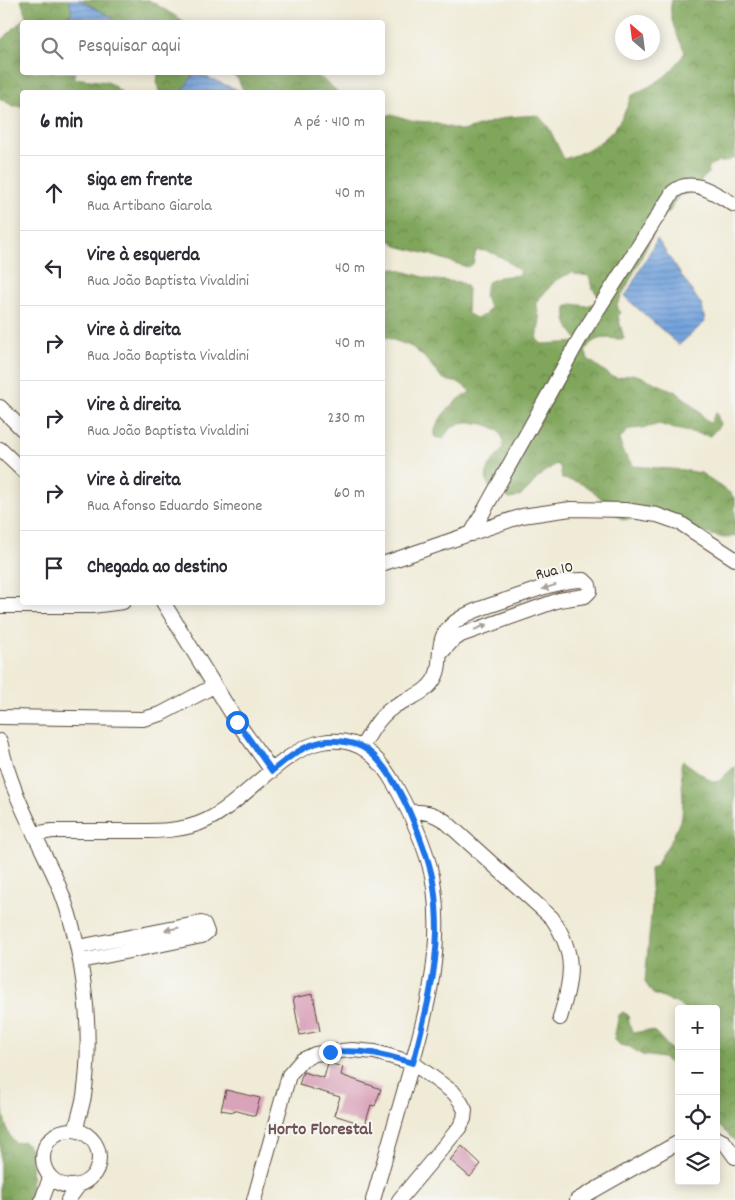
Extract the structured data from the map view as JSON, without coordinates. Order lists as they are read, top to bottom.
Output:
{
  "streets": {
    "street": ["Rua 10"]
  },
  "districts": ["Horto Florestal"],
  "north": "top left",
  "page": {
    "search": "Pesquisar aqui",
    "heading": ["6 min", "A pé · 410 m"],
    "list": [
      ["Siga em frente", "Rua Artibano Giarola", "40 m"],
      ["Vire à esquerda", "Rua João Baptista Vivaldini", "40 m"],
      ["Vire à direita", "Rua João Baptista Vivaldini", "40 m"],
      ["Vire à direita", "Rua João Baptista Vivaldini", "230 m"],
      ["Vire à direita", "Rua Afonso Eduardo Simeone", "60 m"],
      "Chegada ao destino"
    ],
    "map_buttons": ["+", "−"]
  }
}
